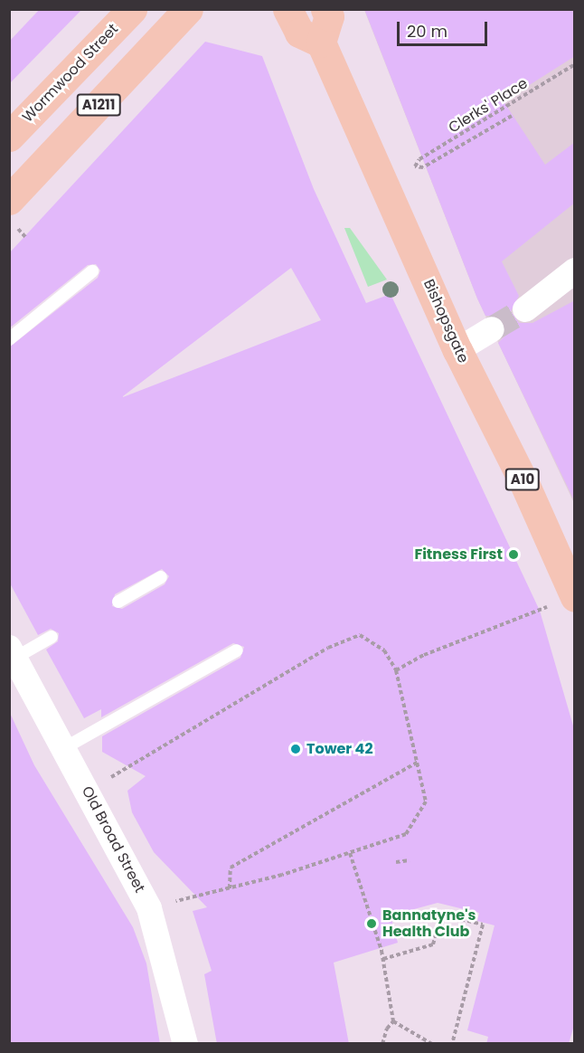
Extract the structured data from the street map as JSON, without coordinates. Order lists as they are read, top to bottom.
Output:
{
  "streets": {
    "main road": [
      "Wormwood Street",
      "A1211",
      "Bishopsgate",
      "A10"
    ],
    "street": ["Old Broad Street"],
    "path": ["Clerks' Place"]
  },
  "places": ["Fitness First", "Tower 42", "Bannatyne's Health Club"],
  "scale_bar": "20 m"
}
